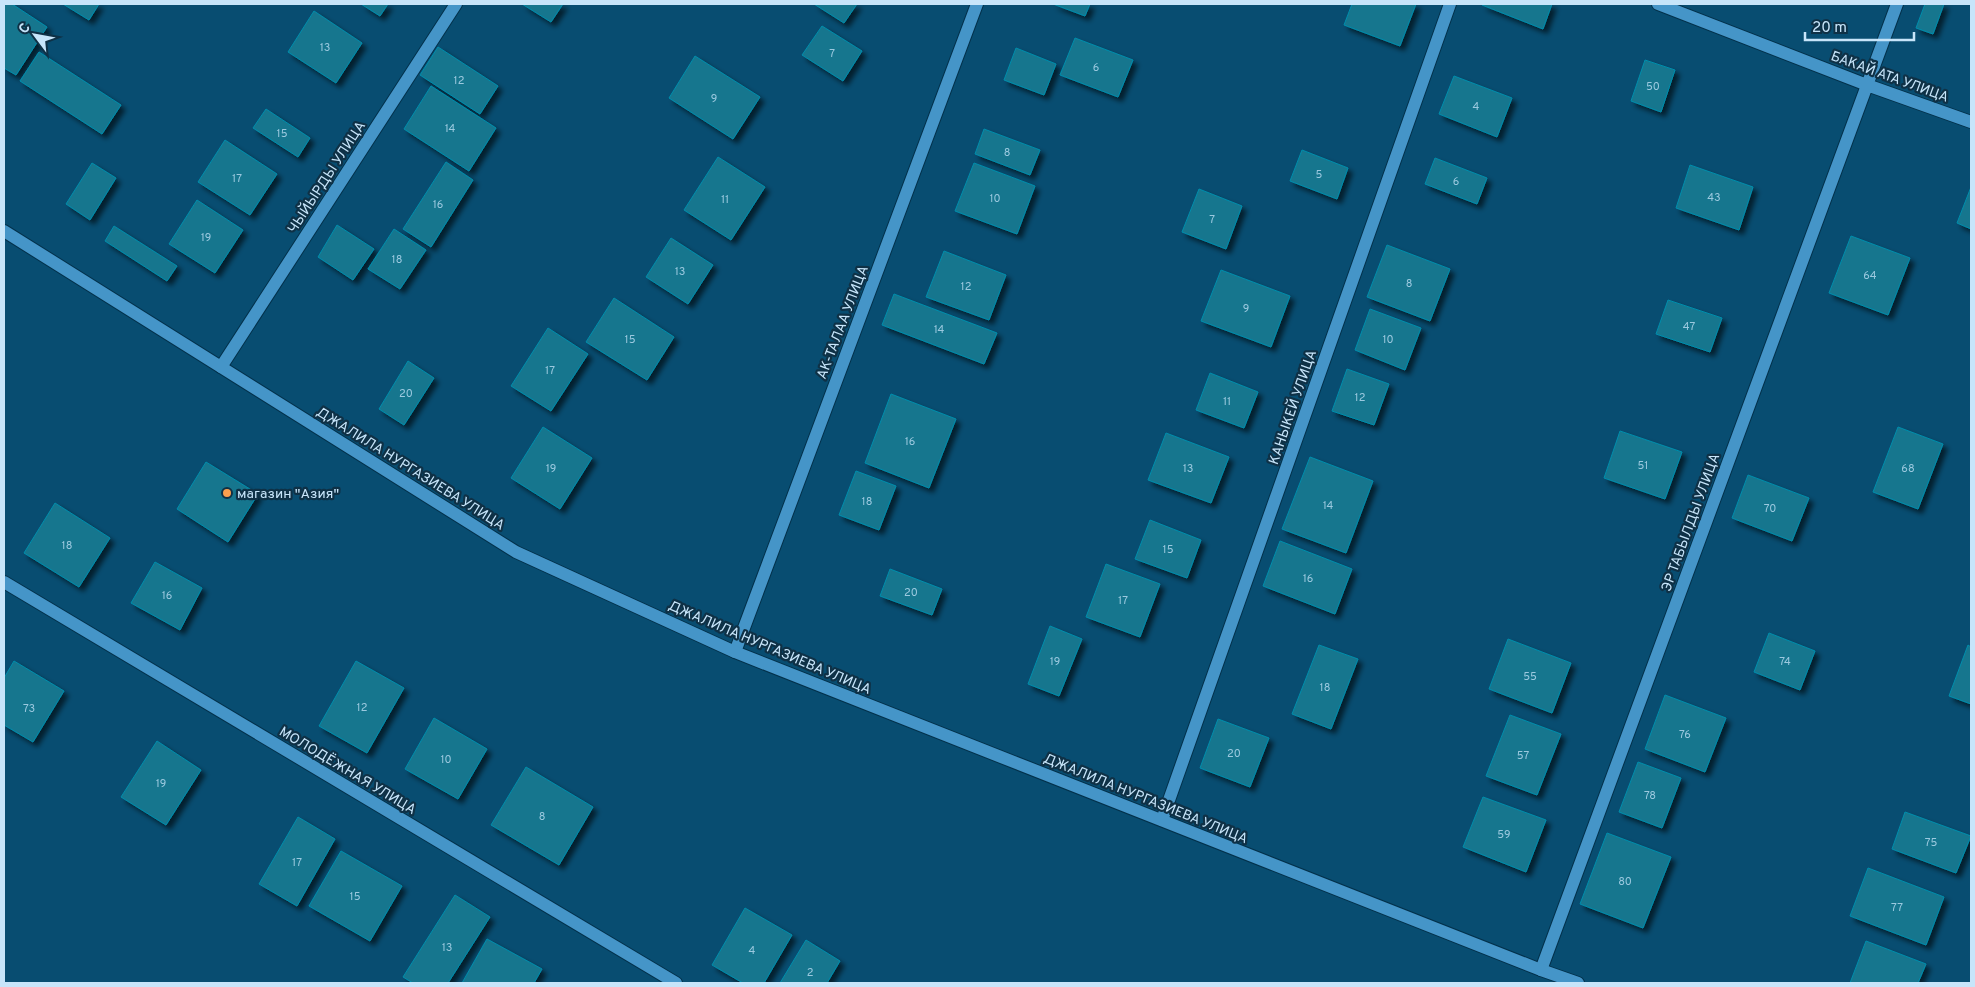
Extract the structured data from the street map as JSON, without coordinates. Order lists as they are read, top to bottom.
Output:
{
  "streets": {
    "street": [
      "БАКАЙ АТА УЛИЦА",
      "ЧЫЙЫРДЫ УЛИЦА",
      "АК-ТАЛАА УЛИЦА",
      "КАНЫКЕЙ УЛИЦА",
      "ДЖАЛИЛА НУРГАЗИЕВА УЛИЦА",
      "ЭР ТАБЫЛДЫ УЛИЦА",
      "МОЛОДЁЖНАЯ УЛИЦА"
    ]
  },
  "crossings": [
    ["БАКАЙ АТА УЛИЦА", "ЭР ТАБЫЛДЫ УЛИЦА"],
    ["ЧЫЙЫРДЫ УЛИЦА", "ДЖАЛИЛА НУРГАЗИЕВА УЛИЦА"],
    ["АК-ТАЛАА УЛИЦА", "ДЖАЛИЛА НУРГАЗИЕВА УЛИЦА"],
    ["КАНЫКЕЙ УЛИЦА", "ДЖАЛИЛА НУРГАЗИЕВА УЛИЦА"],
    ["ДЖАЛИЛА НУРГАЗИЕВА УЛИЦА", "ЭР ТАБЫЛДЫ УЛИЦА"]
  ],
  "places": ["магазин \"Азия\""],
  "house_numbers": [
    "13",
    "7",
    "6",
    "12",
    "50",
    "9",
    "4",
    "14",
    "15",
    "8",
    "5",
    "17",
    "6",
    "43",
    "10",
    "11",
    "16",
    "7",
    "19",
    "18",
    "13",
    "64",
    "8",
    "12",
    "9",
    "47",
    "14",
    "15",
    "10",
    "17",
    "20",
    "12",
    "11",
    "16",
    "51",
    "19",
    "13",
    "68",
    "18",
    "14",
    "70",
    "18",
    "15",
    "16",
    "20",
    "16",
    "17",
    "19",
    "74",
    "55",
    "18",
    "12",
    "73",
    "76",
    "20",
    "57",
    "10",
    "19",
    "78",
    "8",
    "59",
    "75",
    "17",
    "80",
    "15",
    "77",
    "13",
    "4",
    "2"
  ],
  "scale_bar": "20 m",
  "north": "top left"
}
